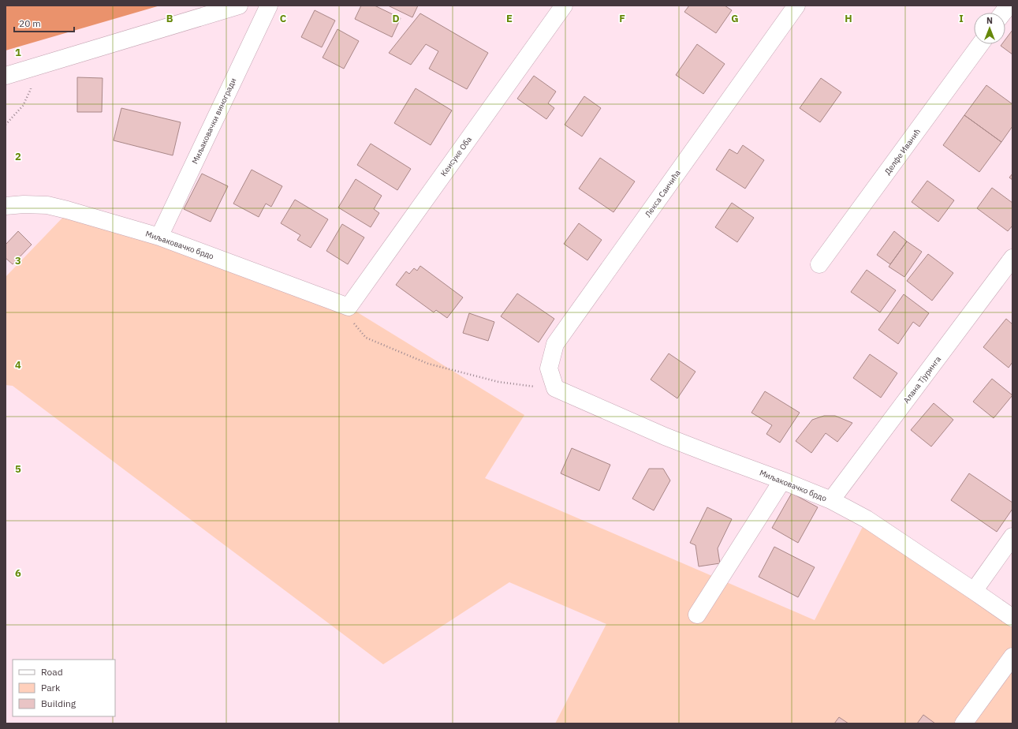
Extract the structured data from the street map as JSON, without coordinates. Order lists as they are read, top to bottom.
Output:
{
  "streets": {
    "street": [
      "Миљаковачки виногради",
      "Делфе Иванић",
      "Кеисуке Оба",
      "Лекса Саичића",
      "Миљаковачко брдо",
      "Алана Тјуринга"
    ]
  },
  "crossings": [
    ["Миљаковачки виногради", "Миљаковачко брдо"],
    ["Кеисуке Оба", "Миљаковачко брдо"],
    ["Лекса Саичића", "Миљаковачко брдо"],
    ["Миљаковачко брдо", "Алана Тјуринга"]
  ],
  "legend": ["Road", "Park", "Building"],
  "scale_bar": "20 m",
  "north": "top",
  "grid": {
    "columns": [
      "B",
      "C",
      "D",
      "E",
      "F",
      "G",
      "H",
      "I"
    ],
    "rows": [
      "1",
      "2",
      "3",
      "4",
      "5",
      "6"
    ]
  }
}
